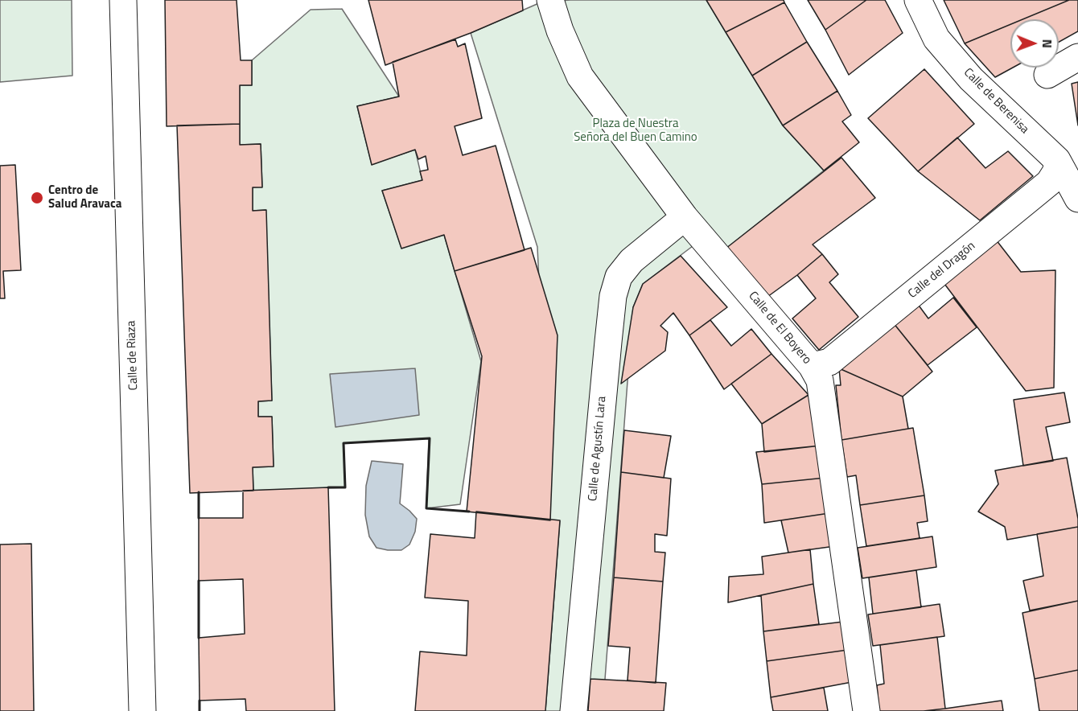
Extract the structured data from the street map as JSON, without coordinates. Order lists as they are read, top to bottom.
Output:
{
  "streets": {
    "street": [
      "Calle de Berenisa",
      "Calle del Dragón",
      "Calle de El Boyero",
      "Calle de Riaza",
      "Calle de Agustín Lara"
    ]
  },
  "crossings": [
    ["Calle de Berenisa", "Calle del Dragón"],
    ["Calle del Dragón", "Calle de El Boyero"],
    ["Calle de El Boyero", "Calle de Agustín Lara"]
  ],
  "parks": ["Plaza de Nuestra Señora del Buen Camino"],
  "places": ["Centro de Salud Aravaca"],
  "north": "right"
}
